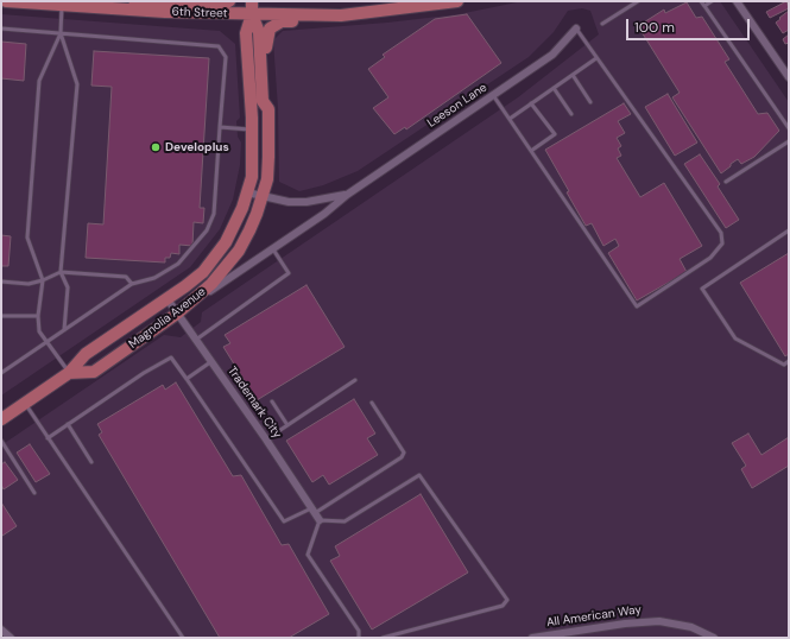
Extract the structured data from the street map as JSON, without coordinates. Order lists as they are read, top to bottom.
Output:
{
  "streets": {
    "main road": ["6th Street", "Magnolia Avenue"],
    "street": ["Leeson Lane", "Trademark City", "All American Way"]
  },
  "crossings": [
    ["6th Street", "Magnolia Avenue"],
    ["Leeson Lane", "Magnolia Avenue"],
    ["Leeson Lane", "Trademark City"],
    ["Magnolia Avenue", "Trademark City"]
  ],
  "places": ["Developlus"],
  "scale_bar": "100 m"
}
